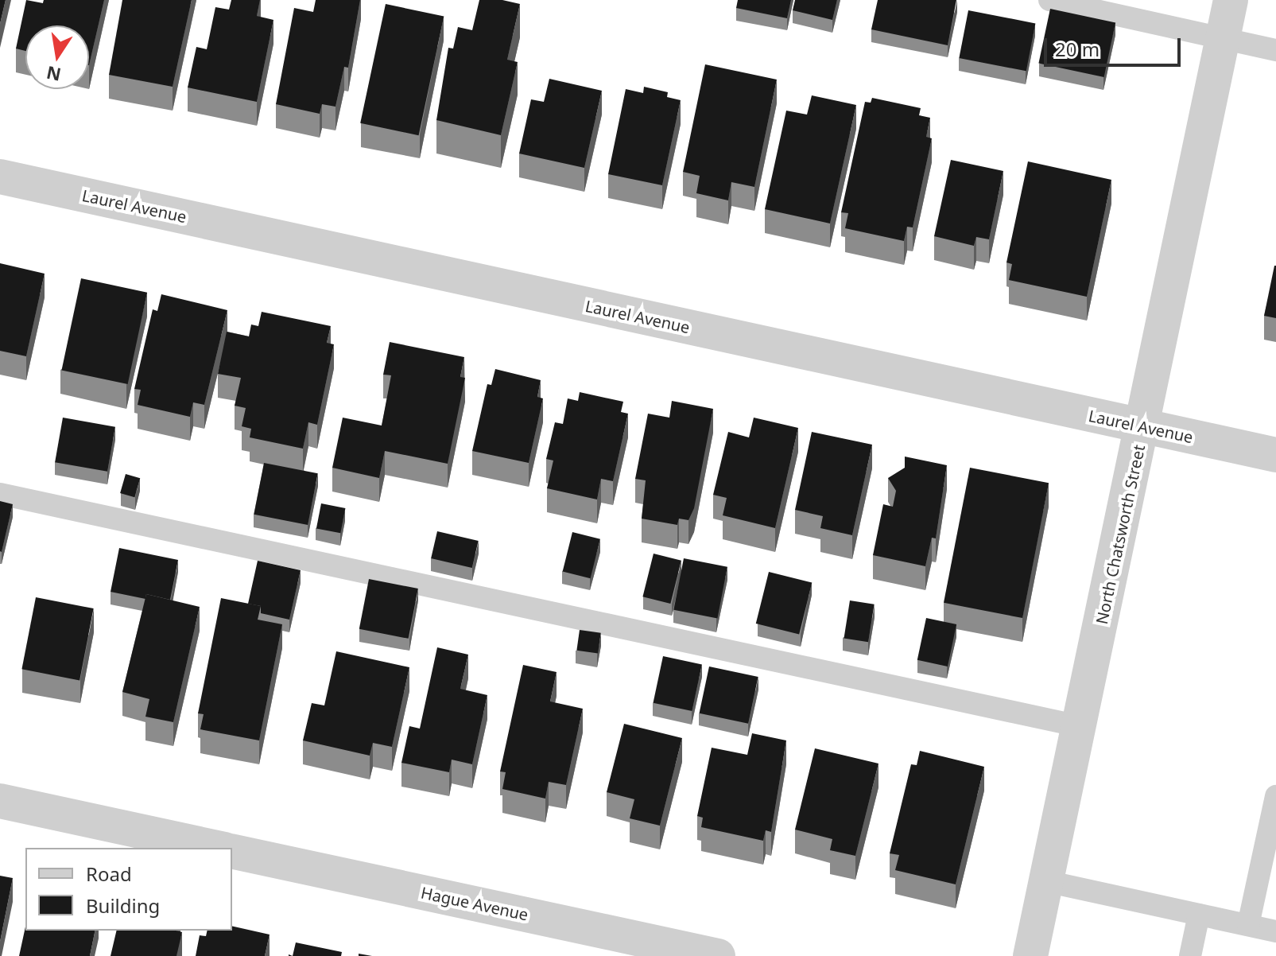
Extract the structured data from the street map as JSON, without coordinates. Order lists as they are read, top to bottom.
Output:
{
  "streets": {
    "street": ["Laurel Avenue", "North Chatsworth Street", "Hague Avenue"]
  },
  "crossings": [
    ["Laurel Avenue", "North Chatsworth Street"]
  ],
  "legend": ["Road", "Building"],
  "scale_bar": "20 m",
  "north": "bottom"
}
